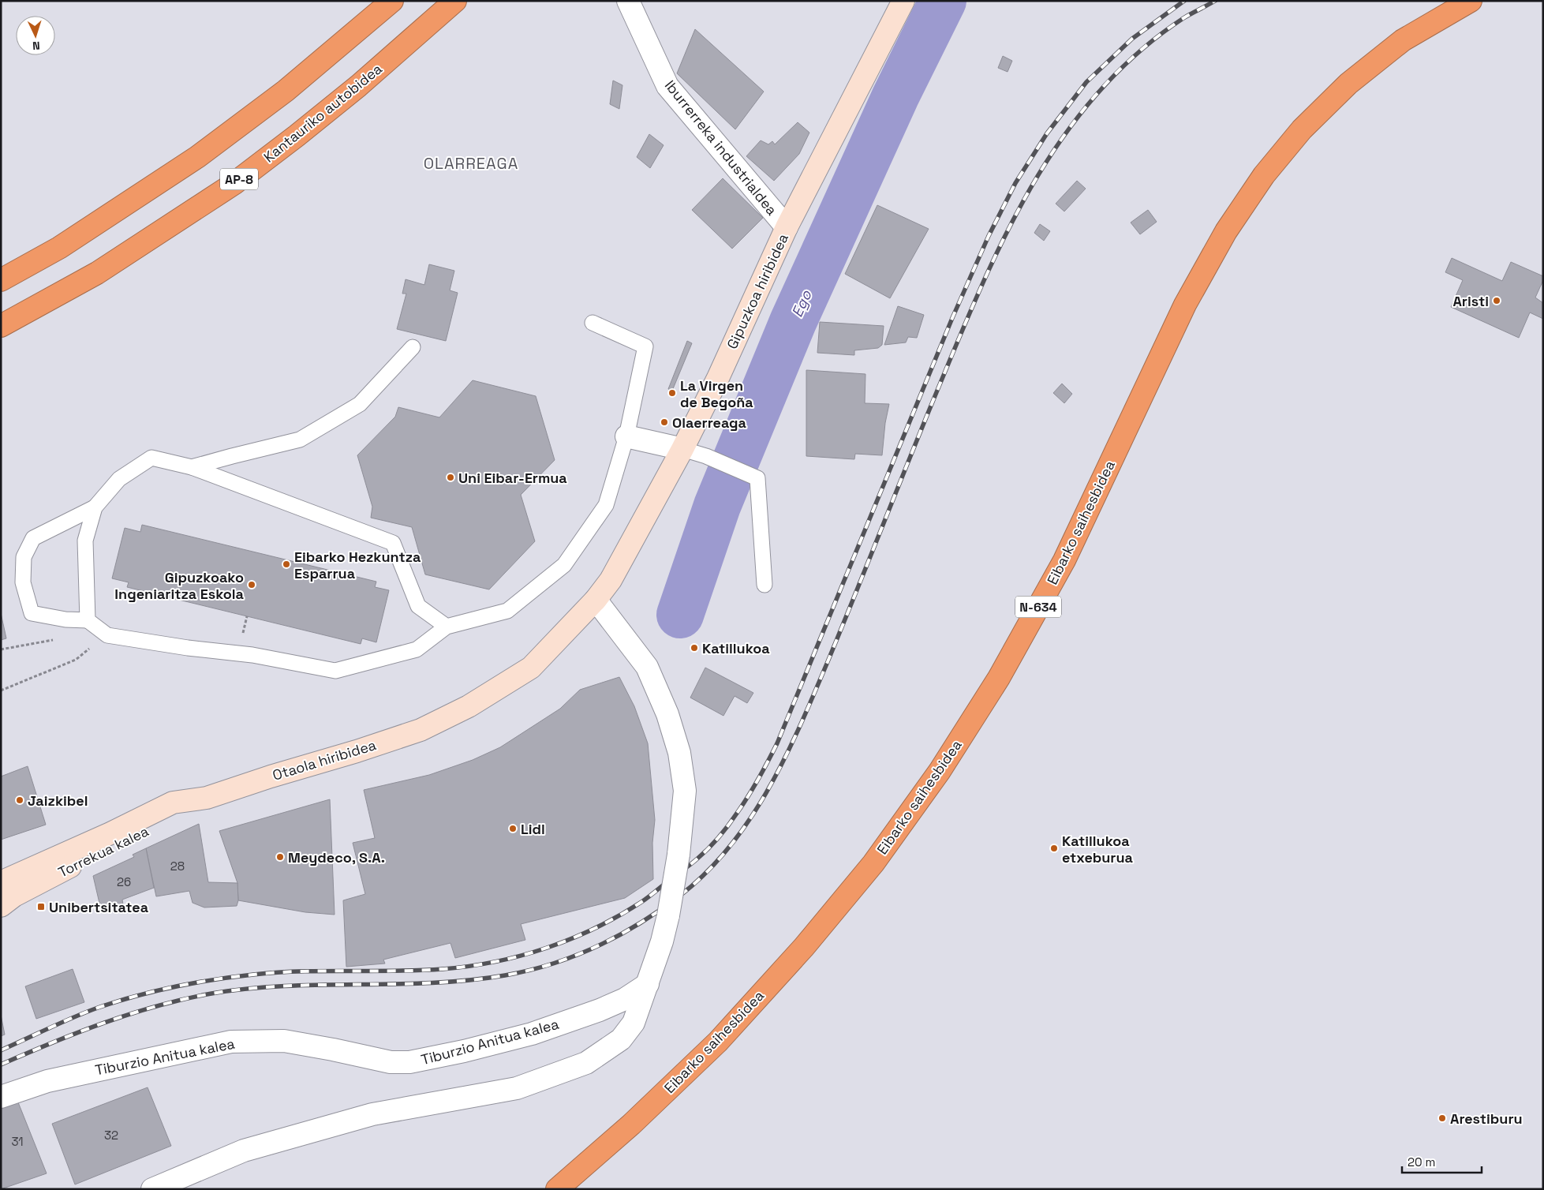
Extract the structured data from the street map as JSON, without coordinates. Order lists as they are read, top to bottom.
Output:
{
  "streets": {
    "highway": [
      "Kantauriko autobidea",
      "AP-8",
      "Eibarko saihesbidea",
      "N-634"
    ],
    "street": [
      "Iburrerreka industrialdea",
      "Gipuzkoa hiribidea",
      "Otaola hiribidea",
      "Torrekua kalea",
      "Tiburzio Anitua kalea"
    ]
  },
  "crossings": [
    ["Iburrerreka industrialdea", "Gipuzkoa hiribidea"],
    ["Gipuzkoa hiribidea", "Otaola hiribidea"],
    ["Otaola hiribidea", "Torrekua kalea"]
  ],
  "districts": ["OLARREAGA"],
  "water": ["Ego"],
  "places": {
    "other": [
      "Aristi",
      "La Virgen de Begoña",
      "Olaerreaga",
      "Uni Eibar-Ermua",
      "Eibarko Hezkuntza Esparrua",
      "Gipuzkoako Ingeniaritza Eskola",
      "Katillukoa",
      "Jaizkibel",
      "Lidl",
      "Katillukoa etxeburua",
      "Meydeco, S.A.",
      "Arestiburu"
    ],
    "transit": ["Unibertsitatea"]
  },
  "house_numbers": [
    "28",
    "26",
    "32",
    "31"
  ],
  "scale_bar": "20 m",
  "north": "bottom"
}
